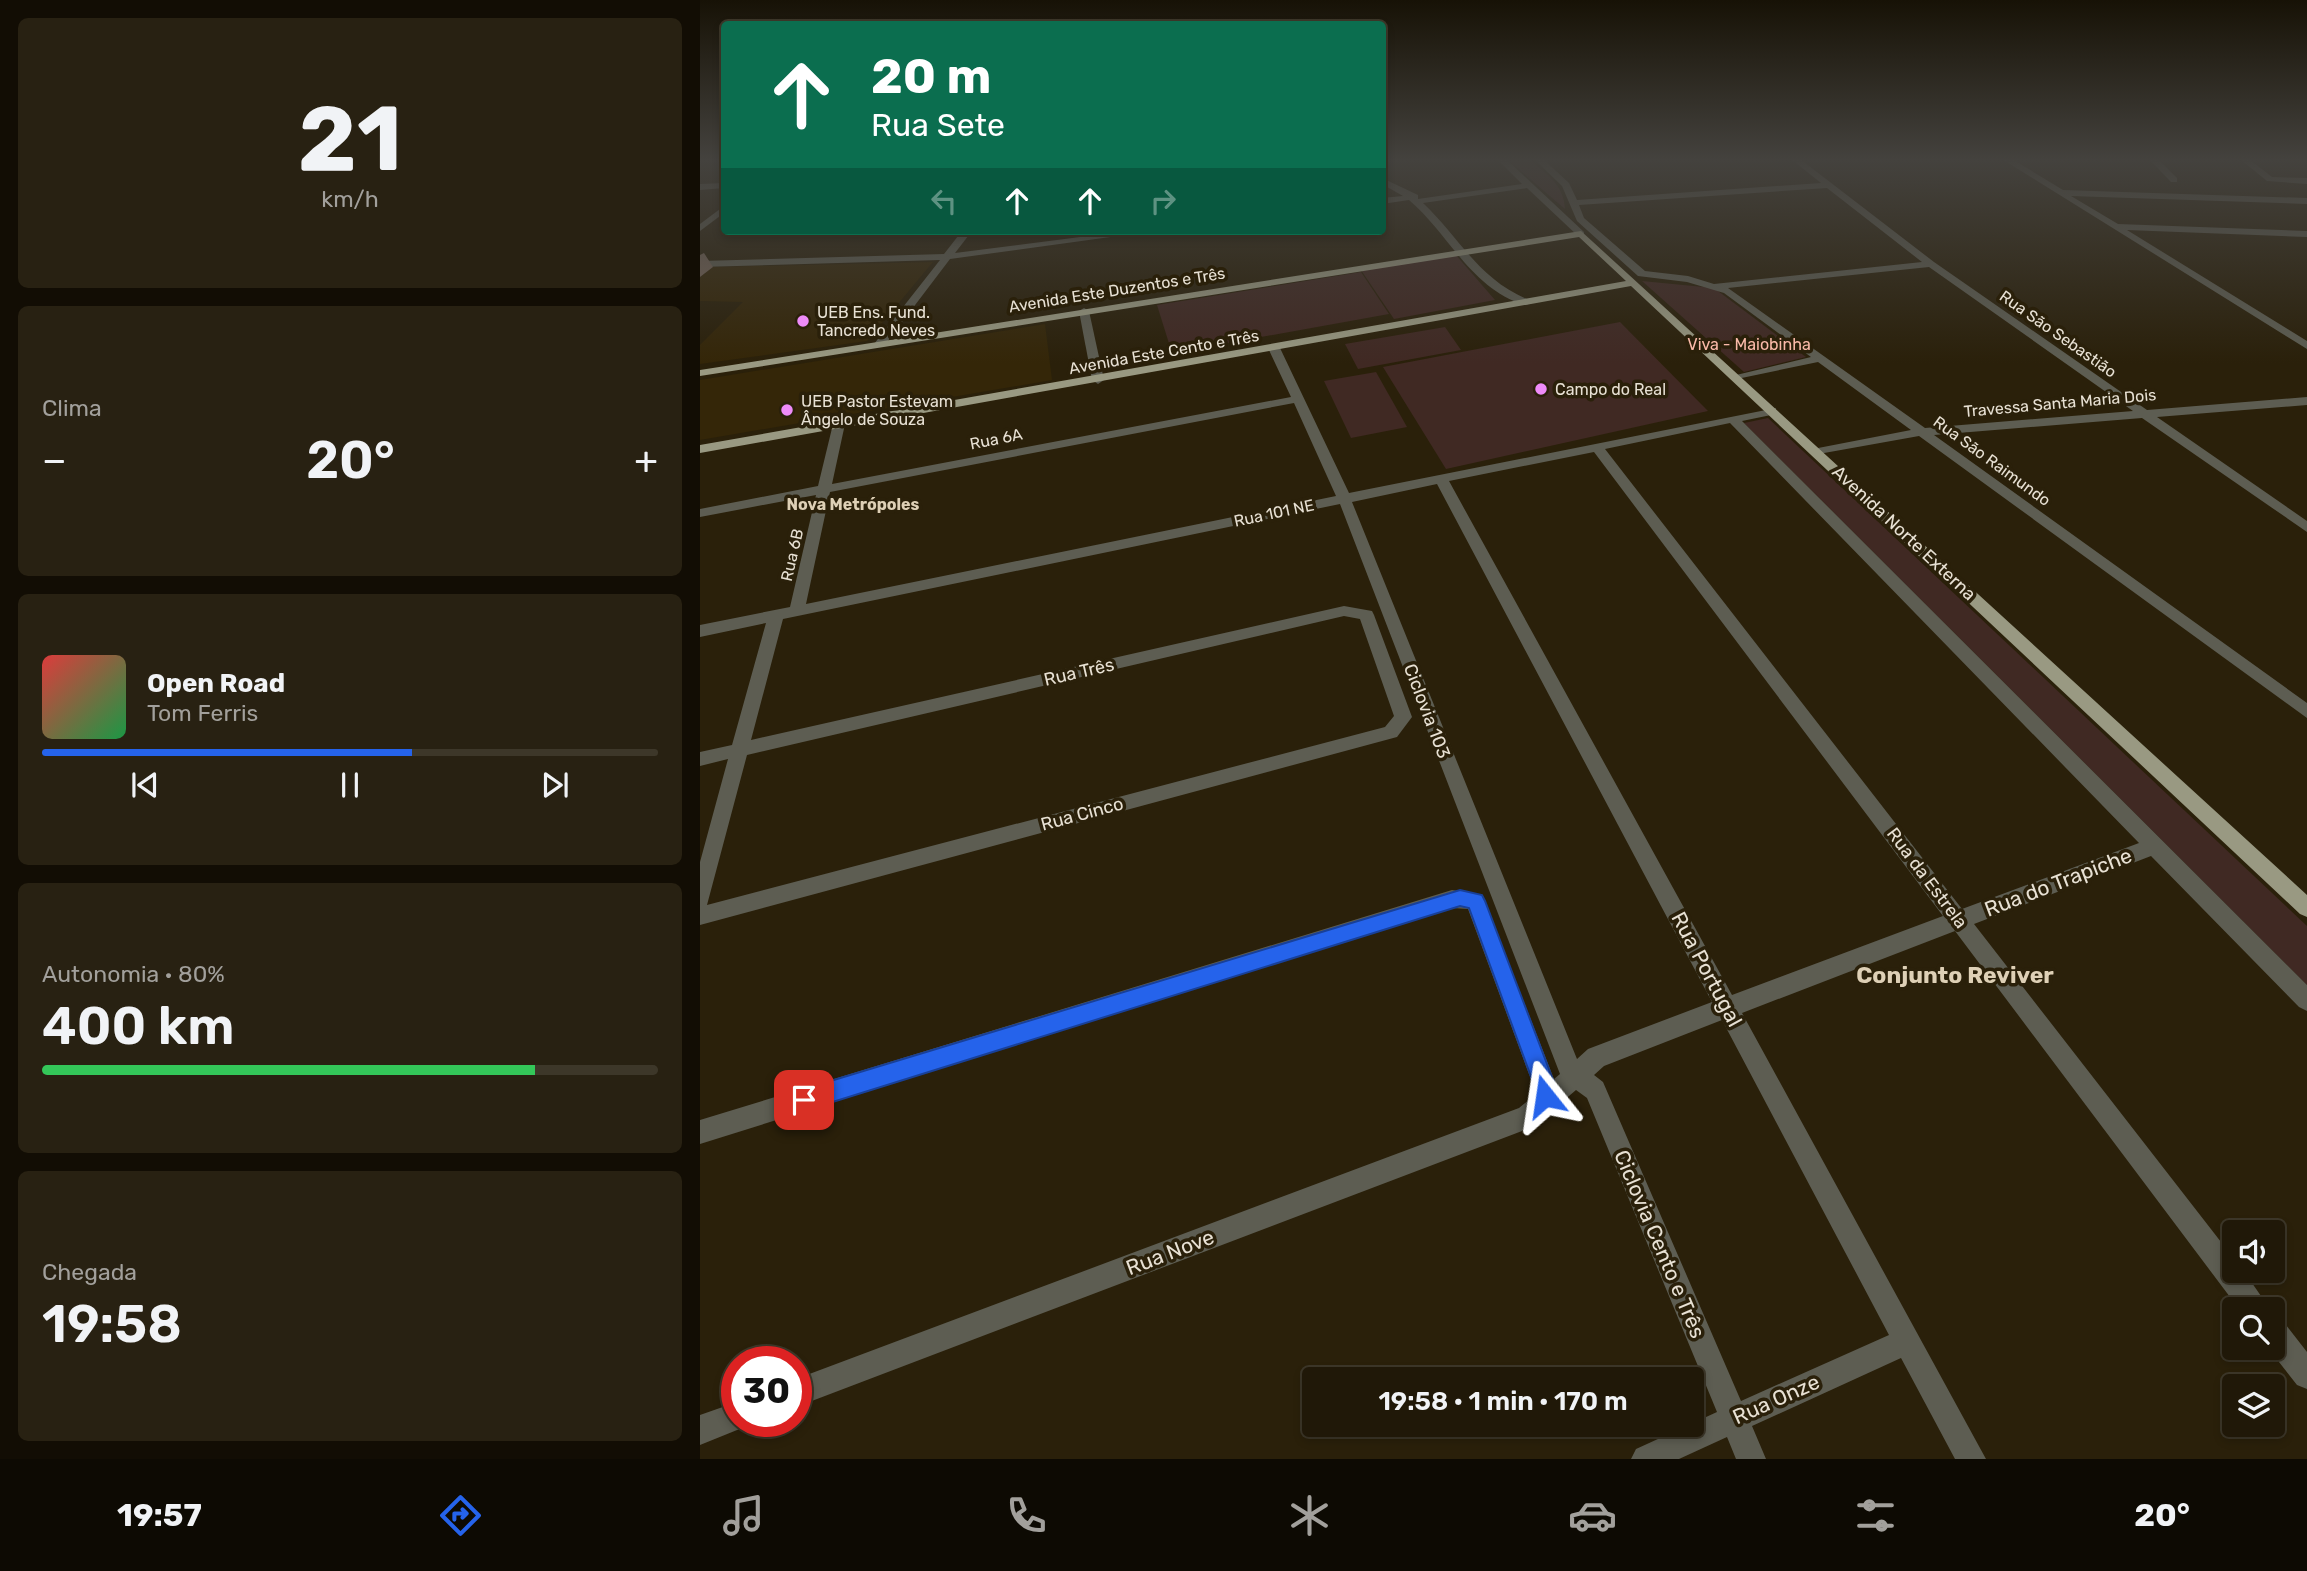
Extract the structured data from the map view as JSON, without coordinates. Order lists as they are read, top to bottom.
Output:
{
  "streets": {
    "main road": ["Avenida Este Duzentos e Três", "Avenida Este Cento e Três", "Avenida Norte Externa"],
    "street": [
      "Rua São Sebastião",
      "Travessa Santa Maria Dois",
      "Rua 6A",
      "Rua São Raimundo",
      "Rua 101 NE",
      "Rua 6B",
      "Rua Três",
      "Ciclovia 103",
      "Rua Cinco",
      "Rua da Estrela",
      "Rua do Trapiche",
      "Rua Portugal",
      "Ciclovia Cento e Três",
      "Rua Nove",
      "Rua Onze"
    ]
  },
  "crossings": [
    ["Avenida Este Duzentos e Três", "Avenida Norte Externa"],
    ["Rua São Sebastião", "Travessa Santa Maria Dois"],
    ["Avenida Este Cento e Três", "Rua São Raimundo"],
    ["Avenida Este Cento e Três", "Avenida Norte Externa"],
    ["Avenida Este Cento e Três", "Rua 6B"],
    ["Avenida Este Cento e Três", "Ciclovia 103"],
    ["Travessa Santa Maria Dois", "Rua São Raimundo"],
    ["Travessa Santa Maria Dois", "Avenida Norte Externa"],
    ["Rua 6A", "Rua 6B"],
    ["Rua 6A", "Ciclovia 103"],
    ["Rua São Raimundo", "Avenida Norte Externa"],
    ["Rua 101 NE", "Avenida Norte Externa"],
    ["Rua 101 NE", "Rua 6B"],
    ["Rua 101 NE", "Ciclovia 103"],
    ["Rua 101 NE", "Rua da Estrela"],
    ["Rua 101 NE", "Rua Portugal"],
    ["Rua Três", "Rua Cinco"],
    ["Ciclovia 103", "Rua do Trapiche"],
    ["Ciclovia 103", "Ciclovia Cento e Três"],
    ["Ciclovia 103", "Rua Nove"],
    ["Rua da Estrela", "Rua do Trapiche"],
    ["Rua do Trapiche", "Rua Portugal"],
    ["Rua do Trapiche", "Ciclovia Cento e Três"],
    ["Rua do Trapiche", "Rua Nove"],
    ["Rua Portugal", "Rua Onze"],
    ["Ciclovia Cento e Três", "Rua Nove"],
    ["Ciclovia Cento e Três", "Rua Onze"]
  ],
  "districts": ["Nova Metrópoles", "Conjunto Reviver"],
  "parks": ["Viva - Maiobinha"],
  "places": ["UEB Ens. Fund. Tancredo Neves", "Campo do Real", "UEB Pastor Estevam Ângelo de Souza"],
  "page": {
    "tile": [
      ["21", "km/h"],
      "Clima",
      ["Autonomia · 80%", "400 km"],
      ["Chegada", "19:58"]
    ],
    "turn": ["20 m", "Rua Sete"],
    "heat": ["−", "20°", "+"],
    "song": ["Open Road", "Tom Ferris"],
    "limit": "30",
    "trip": "19:58 · 1 min · 170 m",
    "tabs": ["19:57", "20°"]
  }
}
